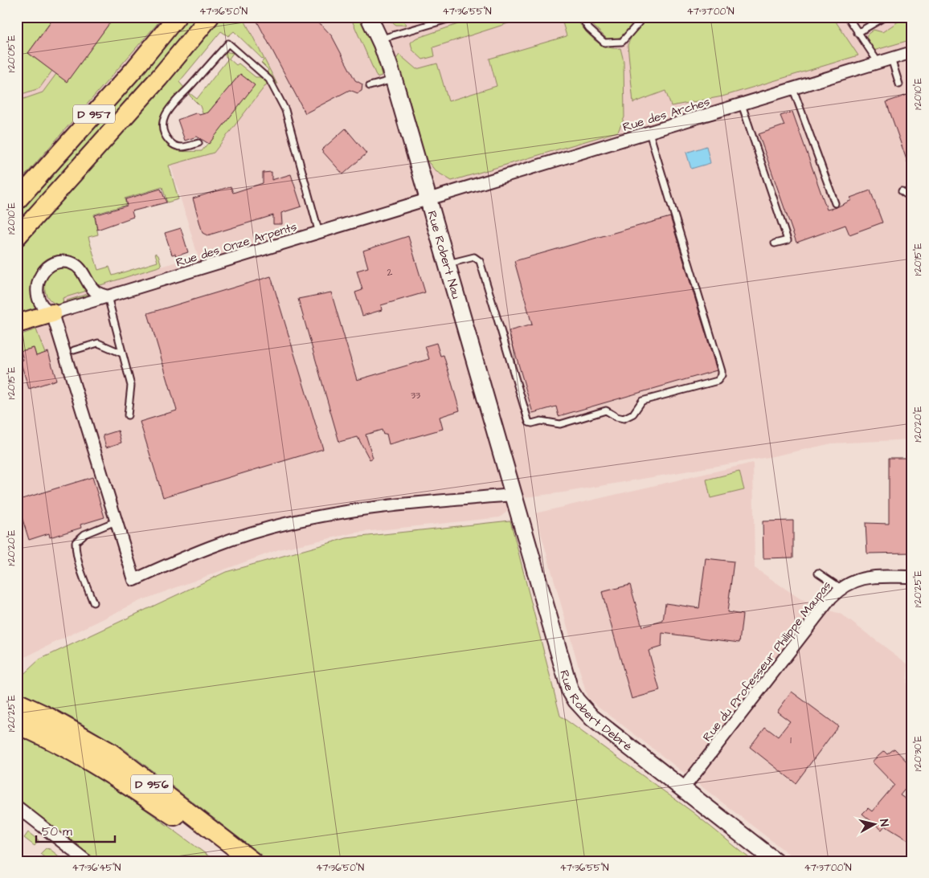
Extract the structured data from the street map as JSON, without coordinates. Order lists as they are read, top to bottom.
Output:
{
  "streets": {
    "highway": ["D 956"],
    "main road": ["D 957"],
    "street": [
      "Rue des Arches",
      "Rue des Onze Arpents",
      "Rue Robert Nau",
      "Rue du Professeur Philippe Maupas",
      "Rue Robert Debré"
    ]
  },
  "crossings": [
    ["Rue des Arches", "Rue des Onze Arpents"],
    ["Rue des Arches", "Rue Robert Nau"],
    ["Rue des Onze Arpents", "Rue Robert Nau"],
    ["Rue Robert Nau", "Rue Robert Debré"],
    ["Rue du Professeur Philippe Maupas", "Rue Robert Debré"]
  ],
  "house_numbers": ["2", "33", "1"],
  "scale_bar": "50 m",
  "north": "right",
  "coordinates": [
    "47°36'50\"N",
    "47°36'55\"N",
    "47°37'00\"N",
    "1°20'05\"E",
    "1°20'10\"E",
    "1°20'15\"E",
    "1°20'20\"E",
    "1°20'25\"E",
    "1°20'30\"E",
    "47°36'45\"N"
  ]
}
